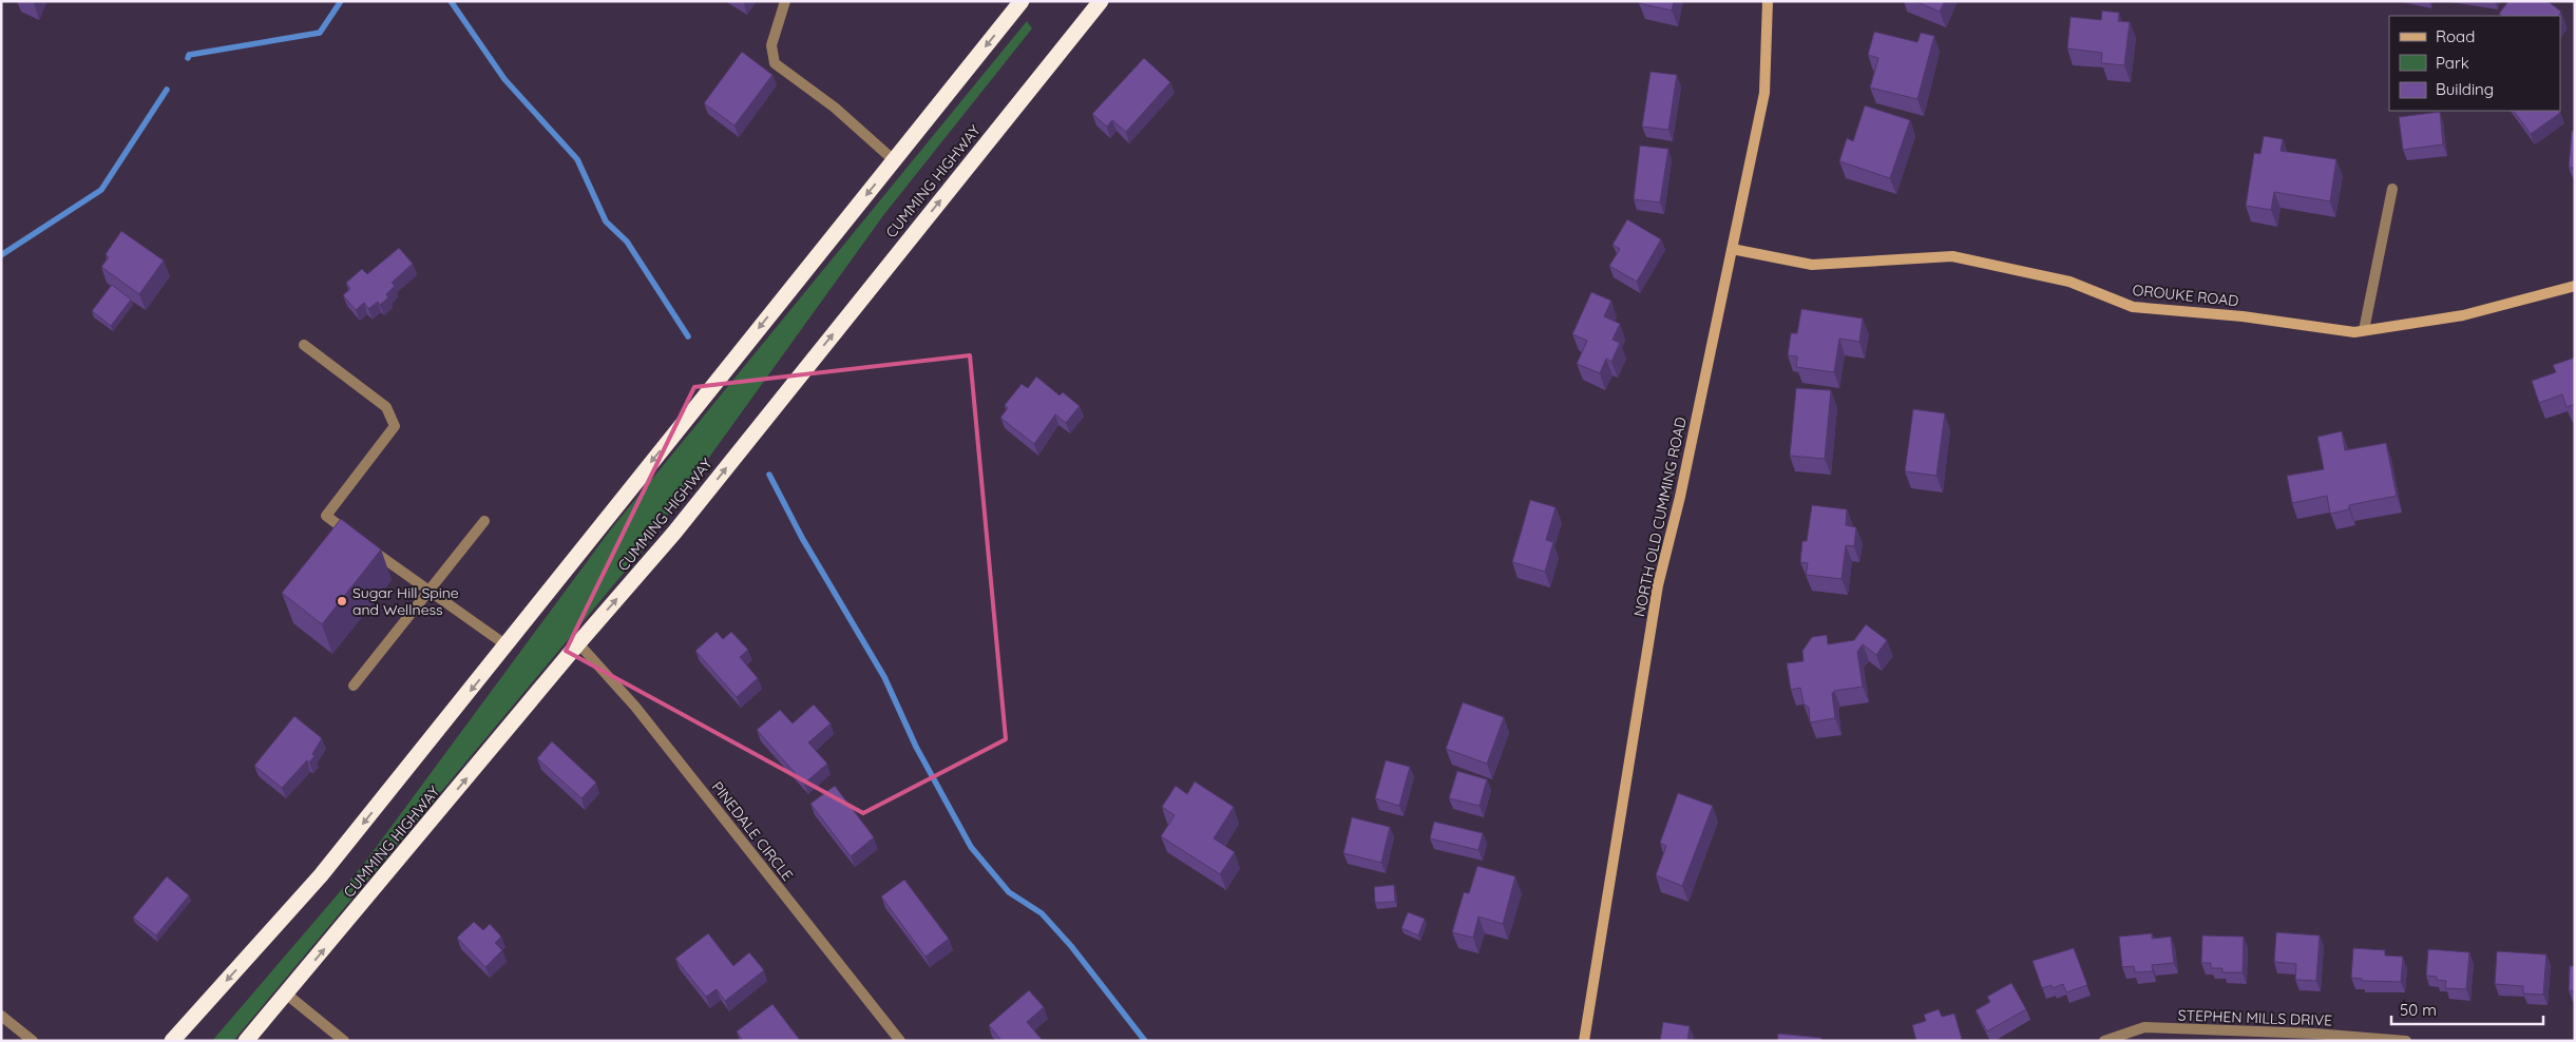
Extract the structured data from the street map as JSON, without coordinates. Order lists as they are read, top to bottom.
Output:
{
  "streets": {
    "highway": ["CUMMING HIGHWAY"],
    "street": [
      "OROUKE ROAD",
      "NORTH OLD CUMMING ROAD",
      "PINEDALE CIRCLE",
      "STEPHEN MILLS DRIVE"
    ]
  },
  "crossings": [
    ["CUMMING HIGHWAY", "PINEDALE CIRCLE"],
    ["OROUKE ROAD", "NORTH OLD CUMMING ROAD"]
  ],
  "places": ["Sugar Hill Spine and Wellness"],
  "legend": ["Road", "Park", "Building"],
  "scale_bar": "50 m"
}
